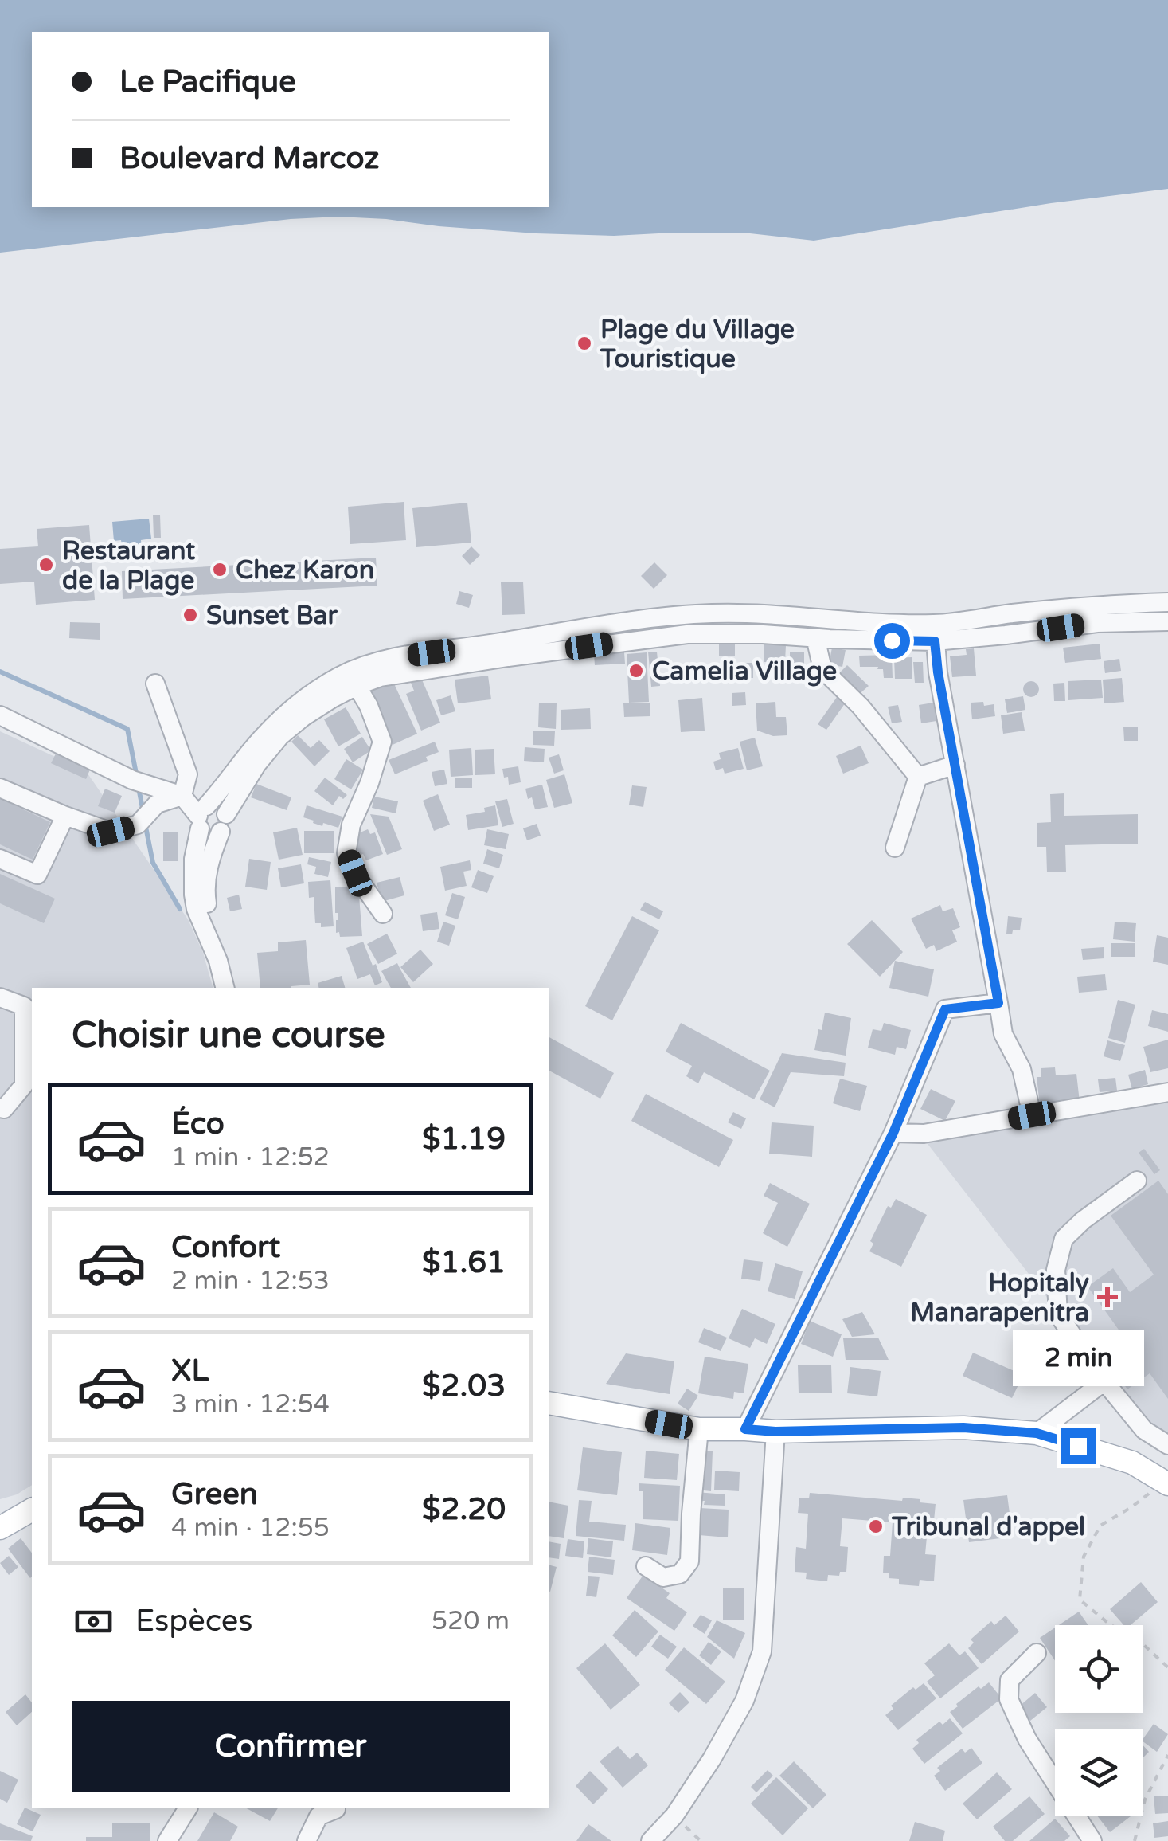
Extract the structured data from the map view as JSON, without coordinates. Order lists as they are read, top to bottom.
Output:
{
  "places": {
    "other": [
      "Plage du Village Touristique",
      "Restaurant de la Plage",
      "Chez Karon",
      "Sunset Bar",
      "Camelia Village",
      "Tribunal d'appel"
    ],
    "health": ["Hopitaly Manarapenitra"]
  },
  "page": {
    "banner": ["Le Pacifique", "Boulevard Marcoz"],
    "heading": "Choisir une course",
    "list": [
      {
        "name": "Éco",
        "note": "1 min · 12:52",
        "value": "$1.19"
      },
      {
        "name": "Confort",
        "note": "2 min · 12:53",
        "value": "$1.61"
      },
      {
        "name": "XL",
        "note": "3 min · 12:54",
        "value": "$2.03"
      },
      {
        "name": "Green",
        "note": "4 min · 12:55",
        "value": "$2.20"
      }
    ],
    "bubble": "2 min",
    "pay": ["Espèces", "520 m"],
    "buttons": "Confirmer"
  }
}
